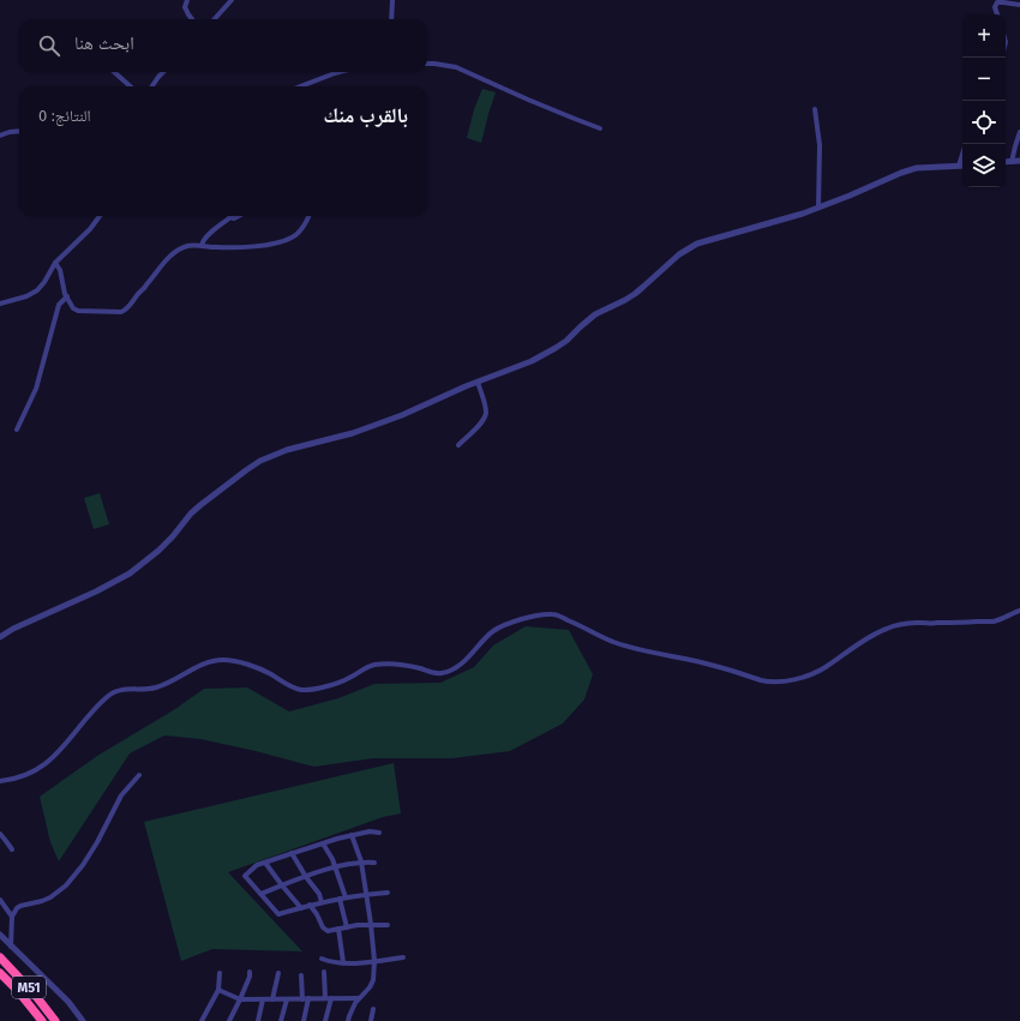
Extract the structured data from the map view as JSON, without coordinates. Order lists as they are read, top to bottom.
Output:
{
  "streets": {
    "highway": ["M51"]
  },
  "page": {
    "map_buttons": ["+", "−"],
    "search": "ابحث هنا",
    "heading": ["بالقرب منك", "النتائج: 0"]
  }
}
